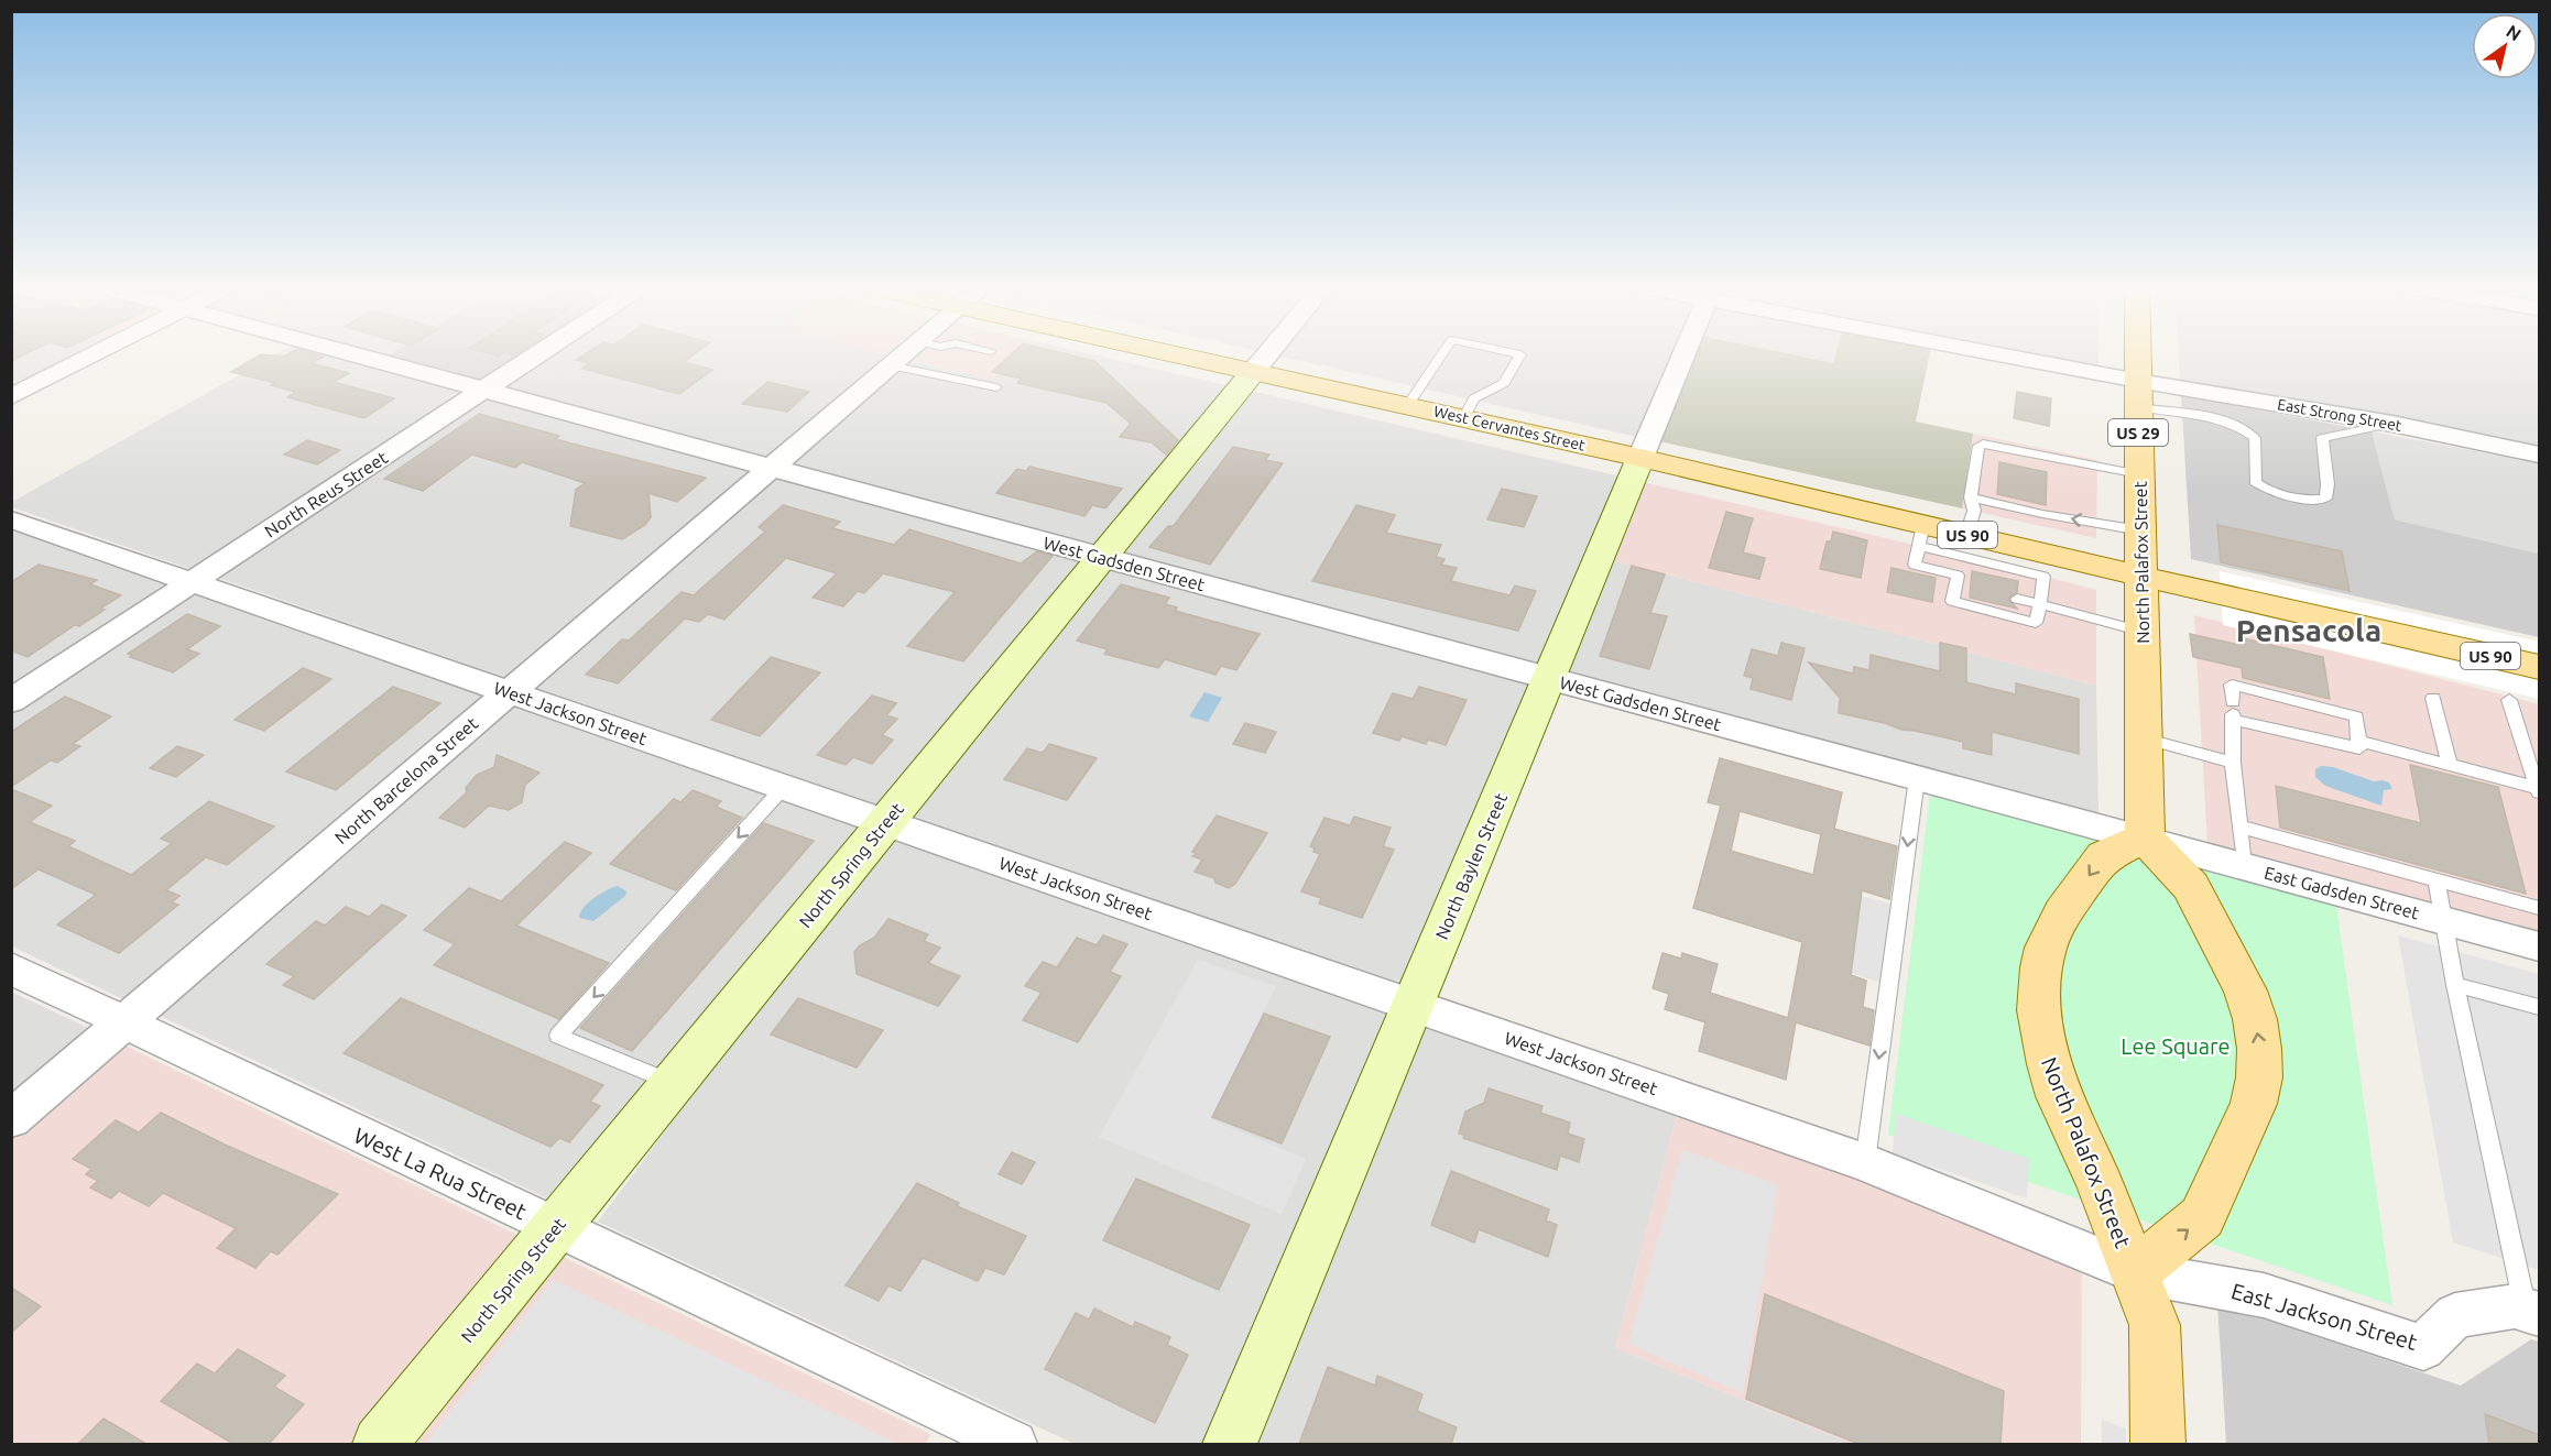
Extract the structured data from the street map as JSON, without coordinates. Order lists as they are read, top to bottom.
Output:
{
  "streets": {
    "main road": [
      "West Cervantes Street",
      "US 29",
      "US 90",
      "North Palafox Street"
    ],
    "street": [
      "East Strong Street",
      "North Reus Street",
      "West Gadsden Street",
      "West Jackson Street",
      "North Barcelona Street",
      "North Spring Street",
      "North Baylen Street",
      "East Gadsden Street",
      "West La Rua Street",
      "East Jackson Street"
    ]
  },
  "crossings": [
    ["East Strong Street", "North Palafox Street"],
    ["West Cervantes Street", "US 90"],
    ["West Cervantes Street", "North Palafox Street"],
    ["West Cervantes Street", "North Spring Street"],
    ["West Cervantes Street", "North Baylen Street"],
    ["North Reus Street", "West Gadsden Street"],
    ["North Reus Street", "West Jackson Street"],
    ["US 90", "North Palafox Street"],
    ["North Palafox Street", "West Gadsden Street"],
    ["North Palafox Street", "West Jackson Street"],
    ["North Palafox Street", "East Gadsden Street"],
    ["North Palafox Street", "East Jackson Street"],
    ["West Gadsden Street", "North Barcelona Street"],
    ["West Gadsden Street", "North Spring Street"],
    ["West Gadsden Street", "North Baylen Street"],
    ["West Gadsden Street", "East Gadsden Street"],
    ["West Jackson Street", "North Barcelona Street"],
    ["West Jackson Street", "North Spring Street"],
    ["West Jackson Street", "North Baylen Street"],
    ["West Jackson Street", "East Jackson Street"],
    ["North Barcelona Street", "West La Rua Street"],
    ["North Spring Street", "West La Rua Street"]
  ],
  "districts": ["Pensacola"],
  "parks": ["Lee Square"],
  "north": "top right"
}
